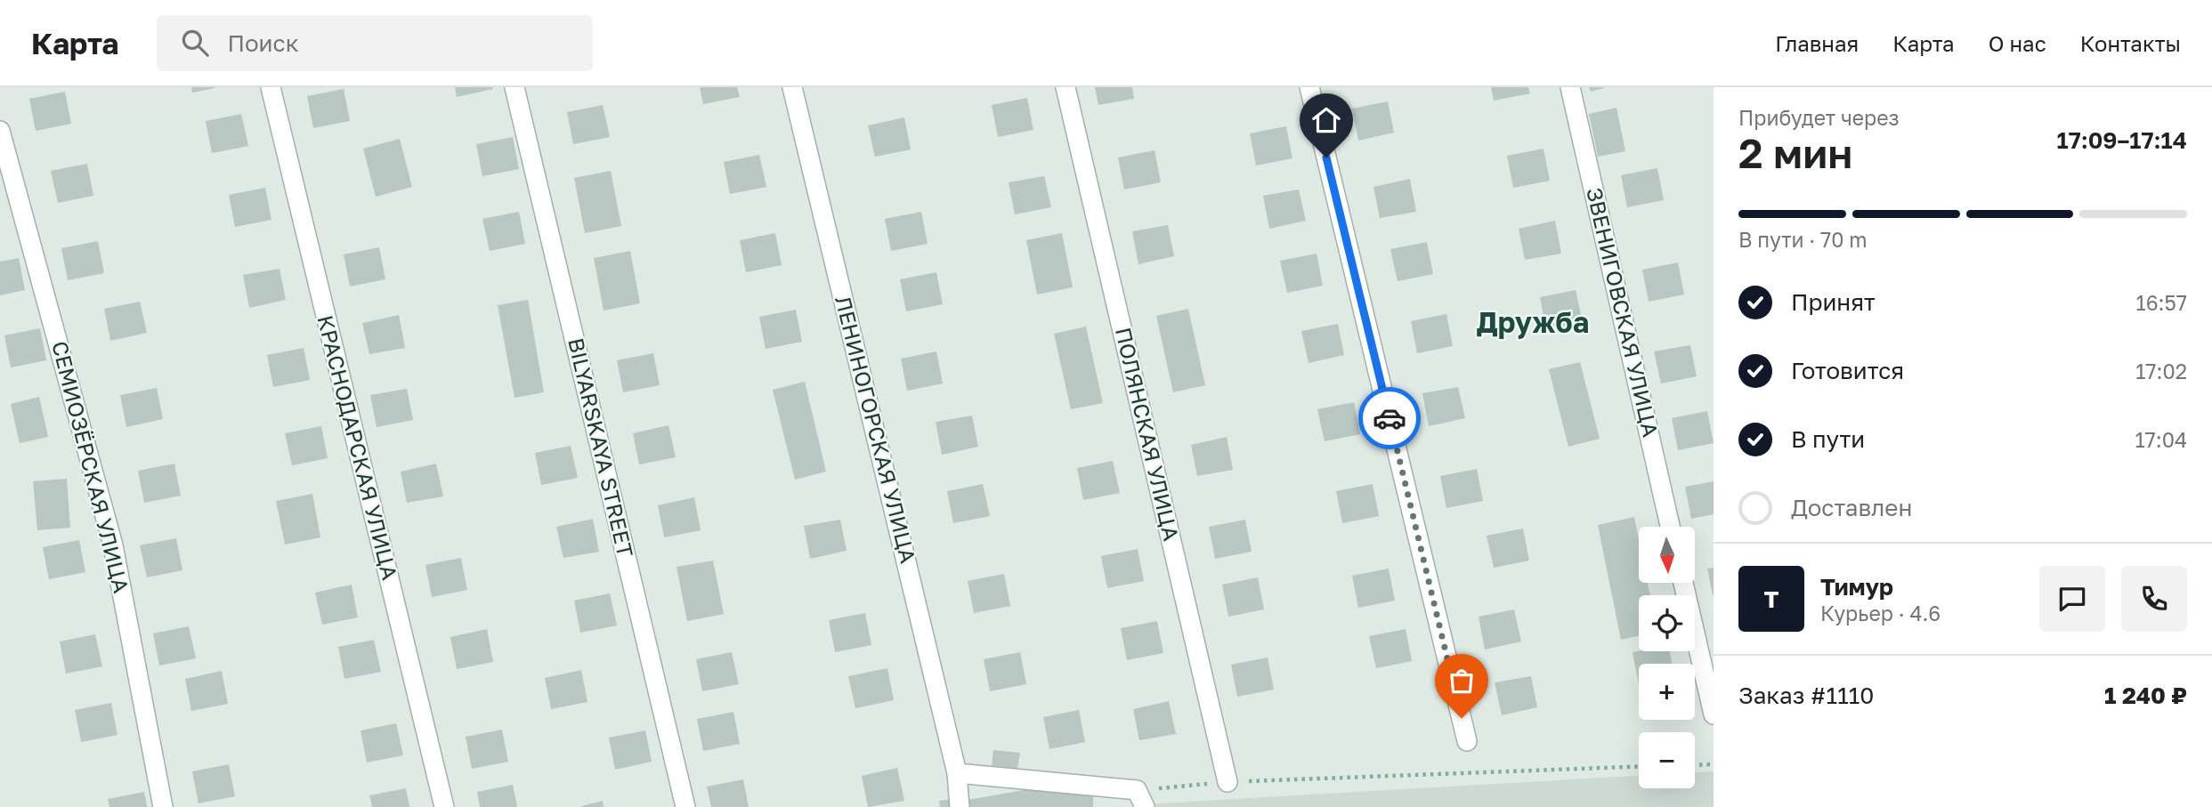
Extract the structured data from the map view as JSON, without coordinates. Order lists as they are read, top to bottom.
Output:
{
  "streets": {
    "street": [
      "ЗВЕНИГОВСКАЯ УЛИЦА",
      "ЛЕНИНОГОРСКАЯ УЛИЦА",
      "ПОЛЯНСКАЯ УЛИЦА",
      "КРАСНОДАРСКАЯ УЛИЦА",
      "BILYARSKAYA STREET",
      "СЕМИОЗЁРСКАЯ УЛИЦА"
    ]
  },
  "districts": ["Дружба"],
  "north": "bottom",
  "page": {
    "header": "Карта",
    "search": "Поиск",
    "nav": [
      "Главная",
      "Карта",
      "О нас",
      "Контакты"
    ],
    "heading": ["2 мин", "Прибудет через", "17:09–17:14"],
    "panel": [
      "Тимур",
      "Курьер · 4.6",
      "Заказ #1110",
      "1 240 ₽"
    ],
    "bar": "В пути · 70 m",
    "list": [
      ["Принят", "16:57"],
      ["Готовится", "17:02"],
      ["В пути", "17:04"],
      "Доставлен"
    ],
    "map_buttons": ["+", "−"],
    "round": "Т"
  }
}
